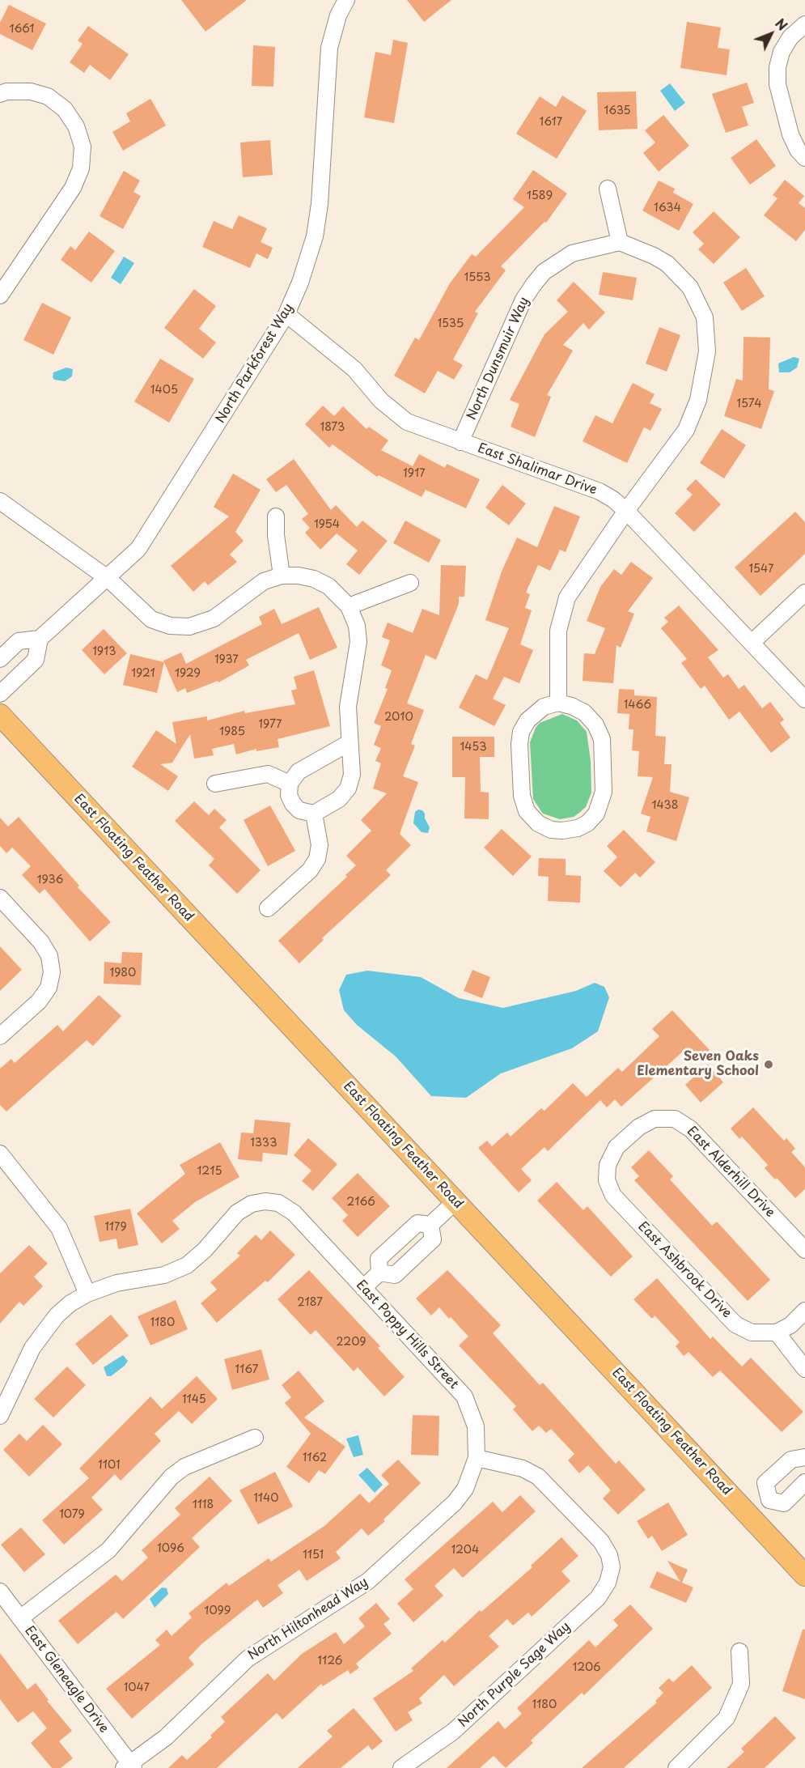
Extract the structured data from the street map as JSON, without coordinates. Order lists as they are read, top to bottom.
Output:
{
  "streets": {
    "main road": ["East Floating Feather Road"],
    "street": [
      "North Dunsmuir Way",
      "North Parkforest Way",
      "East Shalimar Drive",
      "East Alderhill Drive",
      "East Ashbrook Drive",
      "East Poppy Hills Street",
      "North Hiltonhead Way",
      "North Purple Sage Way",
      "East Gleneagle Drive"
    ]
  },
  "crossings": [
    ["North Dunsmuir Way", "East Shalimar Drive"],
    ["North Parkforest Way", "East Shalimar Drive"],
    ["East Alderhill Drive", "East Ashbrook Drive"],
    ["East Poppy Hills Street", "North Hiltonhead Way"],
    ["East Poppy Hills Street", "North Purple Sage Way"],
    ["North Hiltonhead Way", "North Purple Sage Way"],
    ["North Hiltonhead Way", "East Gleneagle Drive"]
  ],
  "places": ["Seven Oaks Elementary School"],
  "house_numbers": [
    "1661",
    "1635",
    "1617",
    "1589",
    "1634",
    "1553",
    "1535",
    "1405",
    "1574",
    "1873",
    "1917",
    "1954",
    "1547",
    "1913",
    "1937",
    "1921",
    "1929",
    "1466",
    "2010",
    "1977",
    "1985",
    "1453",
    "1438",
    "1936",
    "1980",
    "1333",
    "1215",
    "2166",
    "1179",
    "2187",
    "1180",
    "2209",
    "1167",
    "1145",
    "1162",
    "1101",
    "1140",
    "1118",
    "1079",
    "1096",
    "1204",
    "1151",
    "1099",
    "1126",
    "1206",
    "1047",
    "1180"
  ],
  "north": "top right"
}
